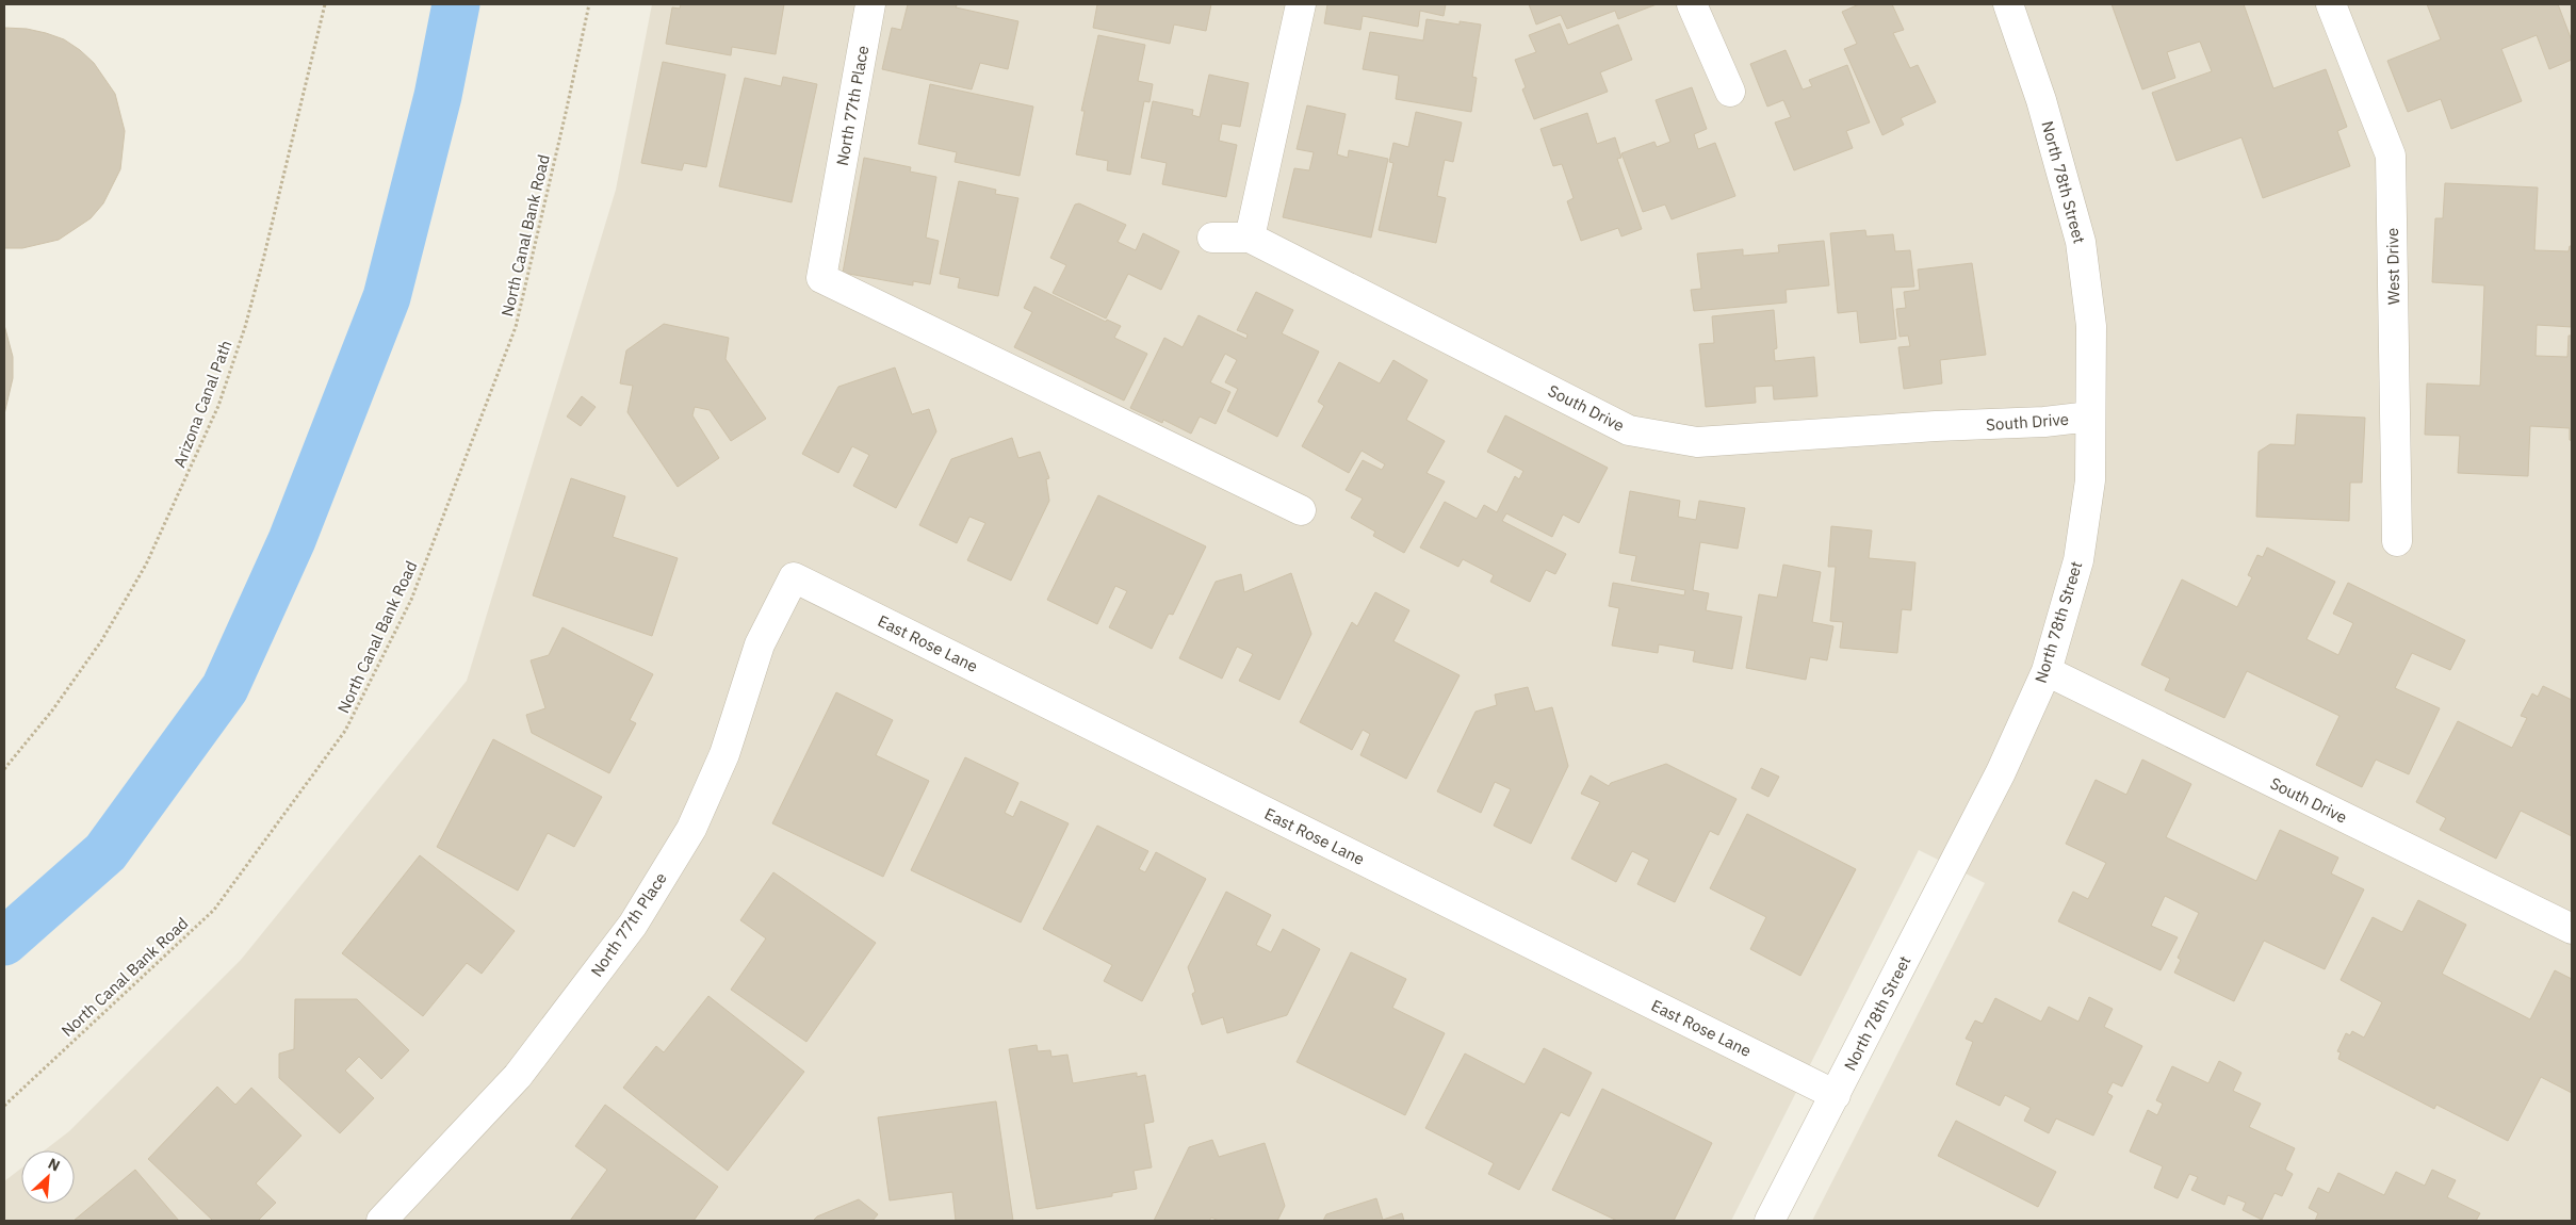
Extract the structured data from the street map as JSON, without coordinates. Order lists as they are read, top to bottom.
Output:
{
  "streets": {
    "street": [
      "North 77th Place",
      "North 78th Street",
      "West Drive",
      "South Drive",
      "East Rose Lane"
    ],
    "path": ["North Canal Bank Road", "Arizona Canal Path"]
  },
  "crossings": [
    ["North 77th Place", "East Rose Lane"],
    ["North 78th Street", "South Drive"],
    ["North 78th Street", "East Rose Lane"]
  ],
  "north": "top right"
}
